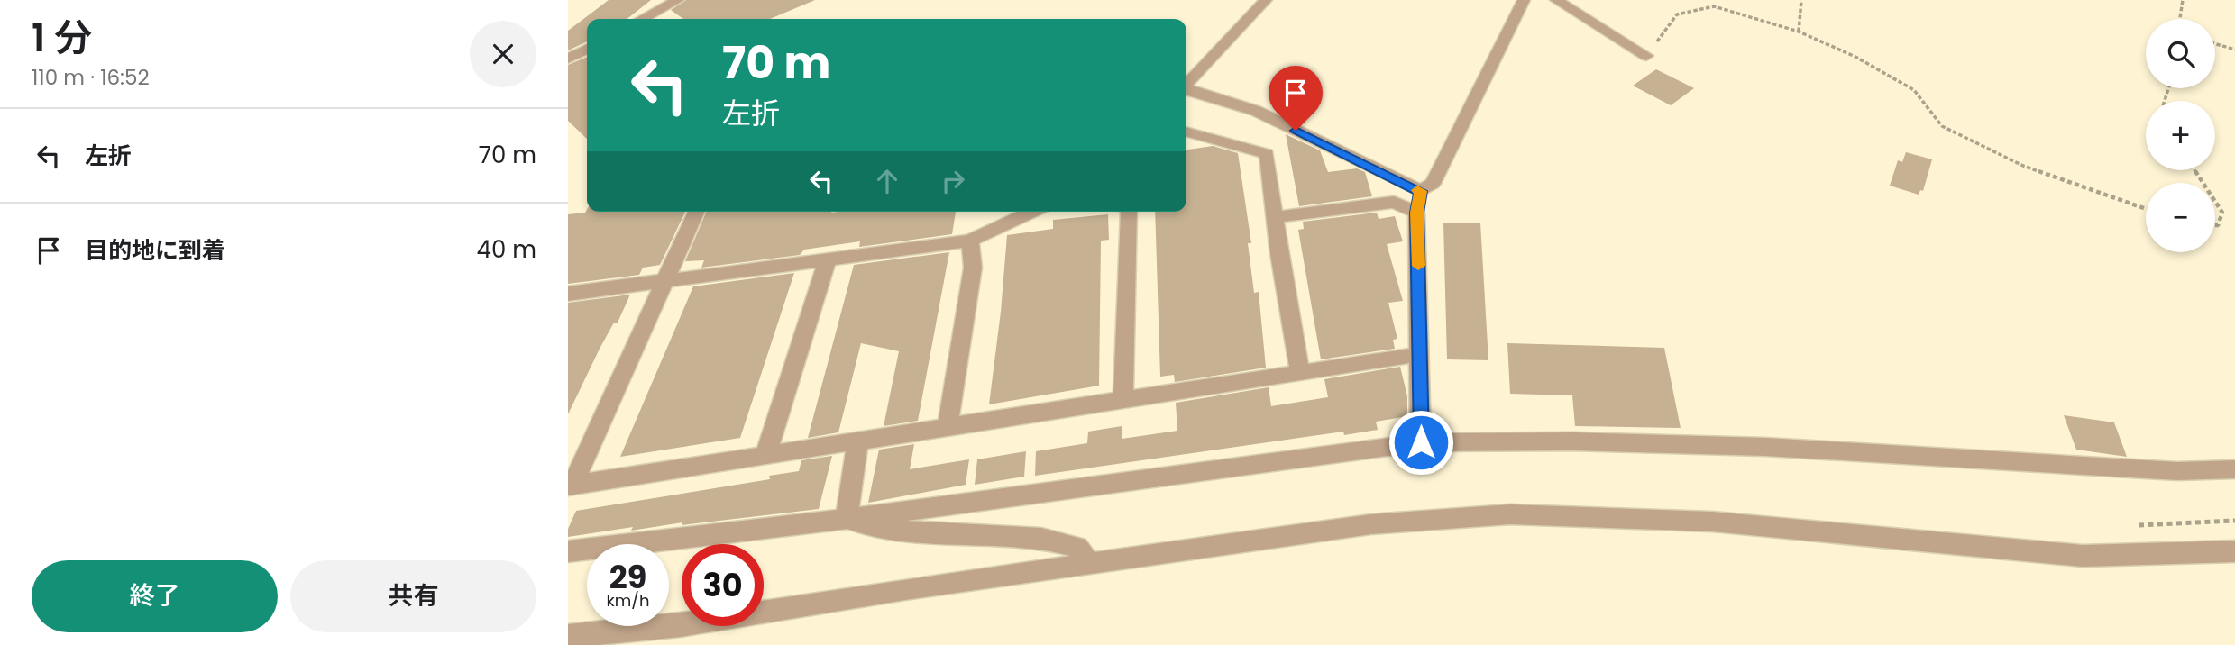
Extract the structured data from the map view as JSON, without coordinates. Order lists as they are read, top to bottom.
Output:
{
  "page": {
    "heading": ["1 分", "110 m · 16:52"],
    "map_buttons": ["+", "−"],
    "turn": ["70 m", "左折"],
    "list": [
      {
        "name": "左折",
        "value": "70 m"
      },
      {
        "name": "目的地に到着",
        "value": "40 m"
      }
    ],
    "speed": "29 km/h",
    "limit": "30",
    "buttons": ["終了", "共有"]
  }
}
